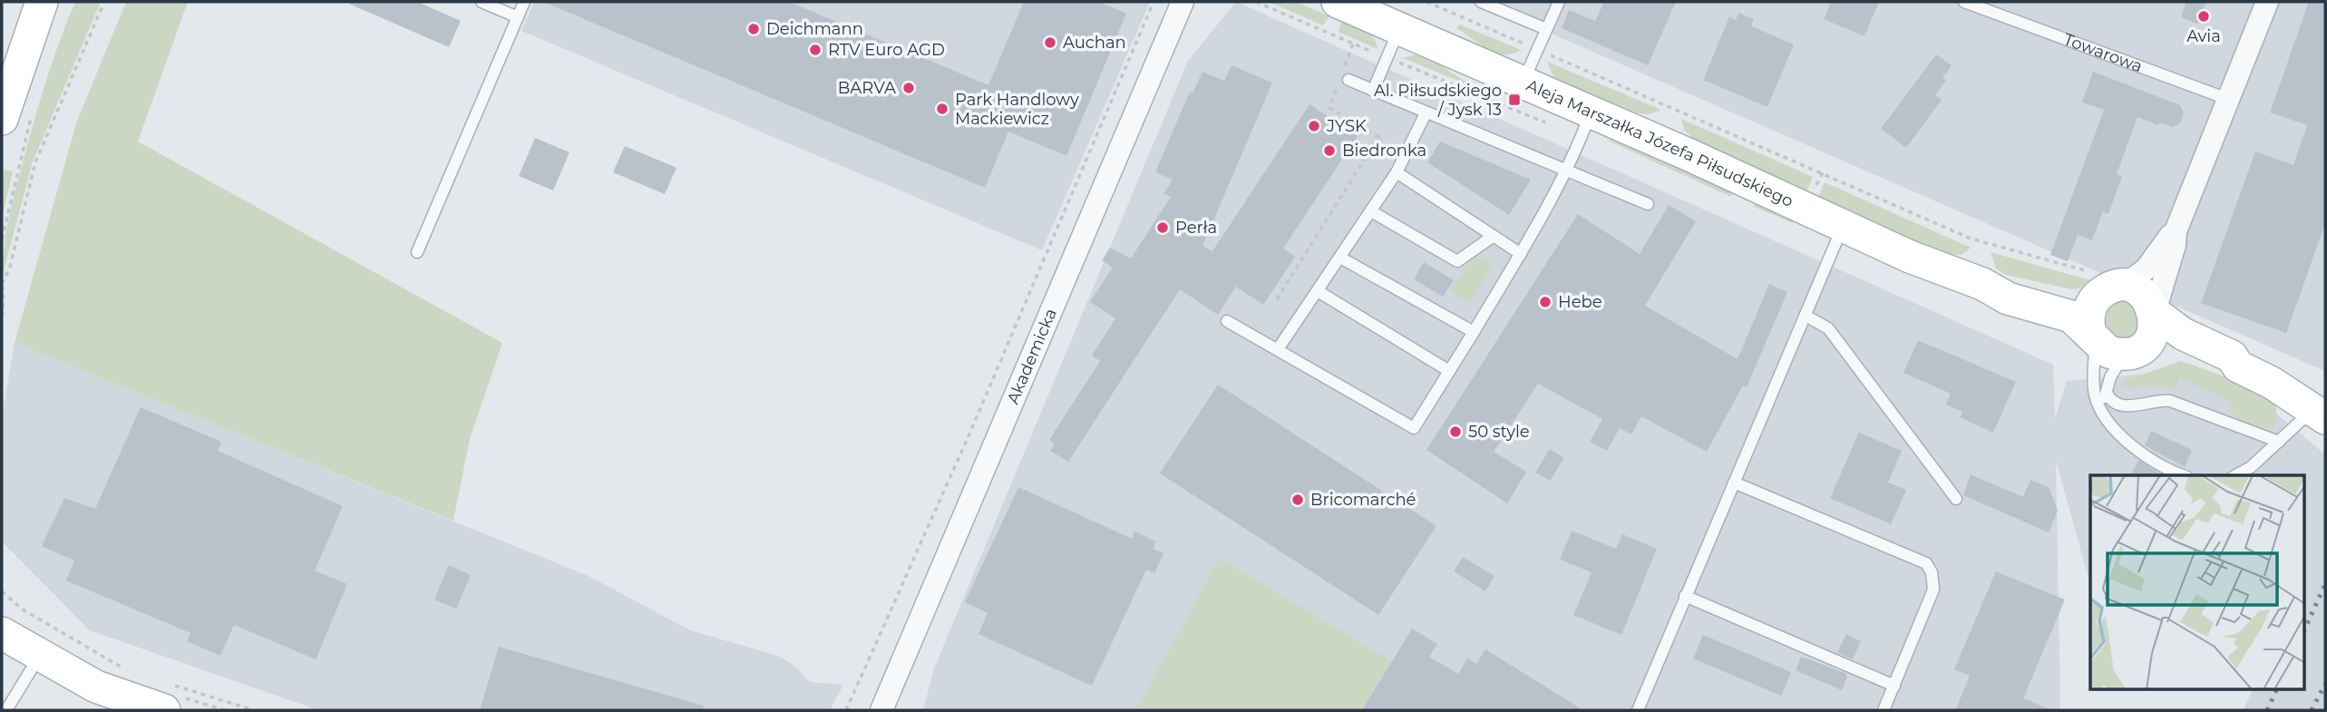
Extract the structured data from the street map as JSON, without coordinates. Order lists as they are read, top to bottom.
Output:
{
  "streets": {
    "street": ["Aleja Marszałka Józefa Piłsudskiego", "Akademicka"],
    "lane": ["Towarowa"]
  },
  "places": {
    "other": [
      "Avia",
      "Deichmann",
      "Auchan",
      "RTV Euro AGD",
      "BARVA",
      "Park Handlowy Mackiewicz",
      "JYSK",
      "Biedronka",
      "Perła",
      "Hebe",
      "50 style",
      "Bricomarché"
    ],
    "transit": ["Al. Piłsudskiego / Jysk 13"]
  }
}
